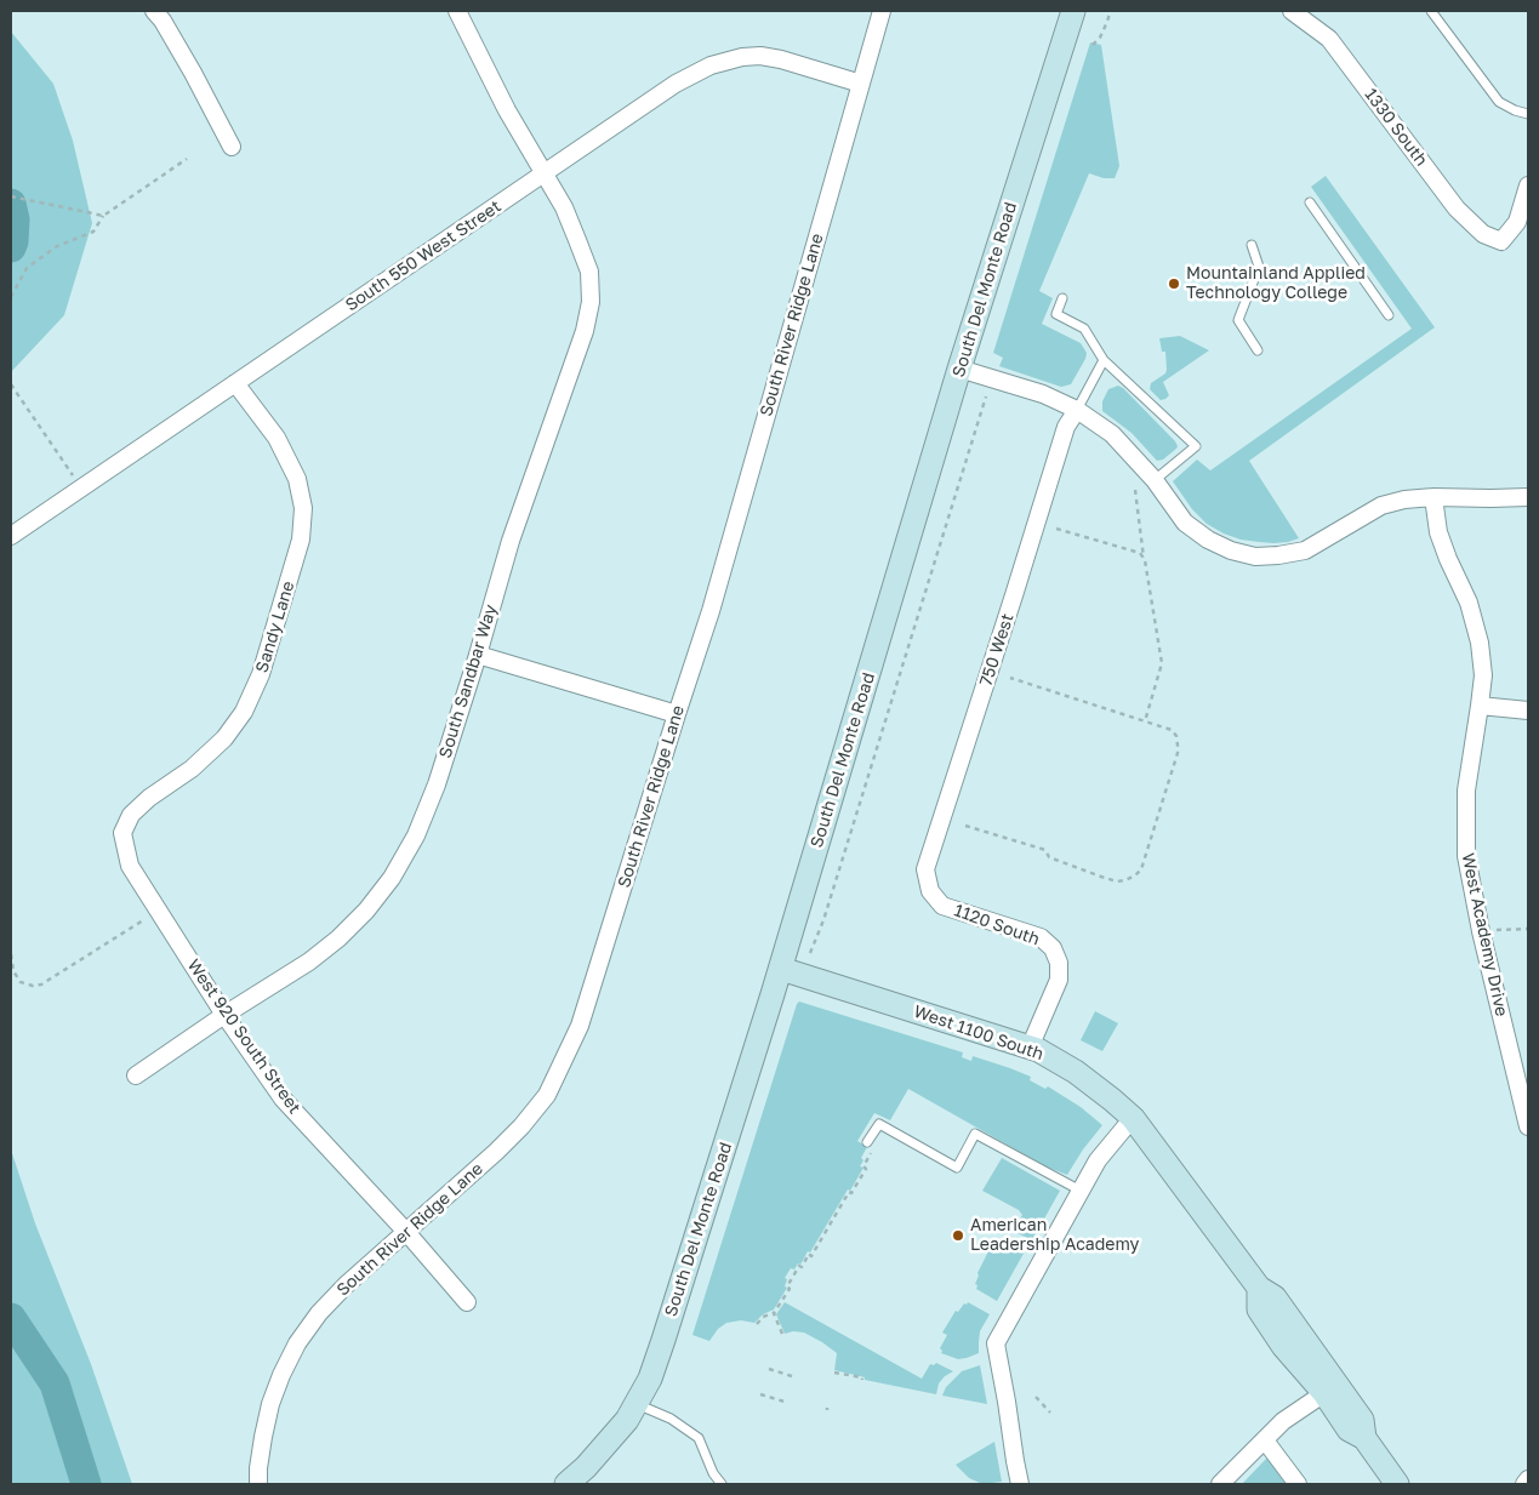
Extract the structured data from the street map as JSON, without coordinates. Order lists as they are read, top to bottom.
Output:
{
  "streets": {
    "street": [
      "1330 South",
      "South 550 West Street",
      "South Del Monte Road",
      "South River Ridge Lane",
      "Sandy Lane",
      "750 West",
      "South Sandbar Way",
      "1120 South",
      "West Academy Drive",
      "West 1100 South",
      "West 920 South Street"
    ]
  },
  "crossings": [
    ["South 550 West Street", "South River Ridge Lane"],
    ["South 550 West Street", "Sandy Lane"],
    ["South 550 West Street", "South Sandbar Way"],
    ["South Del Monte Road", "West 1100 South"],
    ["South River Ridge Lane", "West 920 South Street"],
    ["Sandy Lane", "West 920 South Street"],
    ["750 West", "1120 South"],
    ["South Sandbar Way", "West 920 South Street"],
    ["1120 South", "West 1100 South"]
  ],
  "places": ["Mountainland Applied Technology College", "American Leadership Academy"]
}
